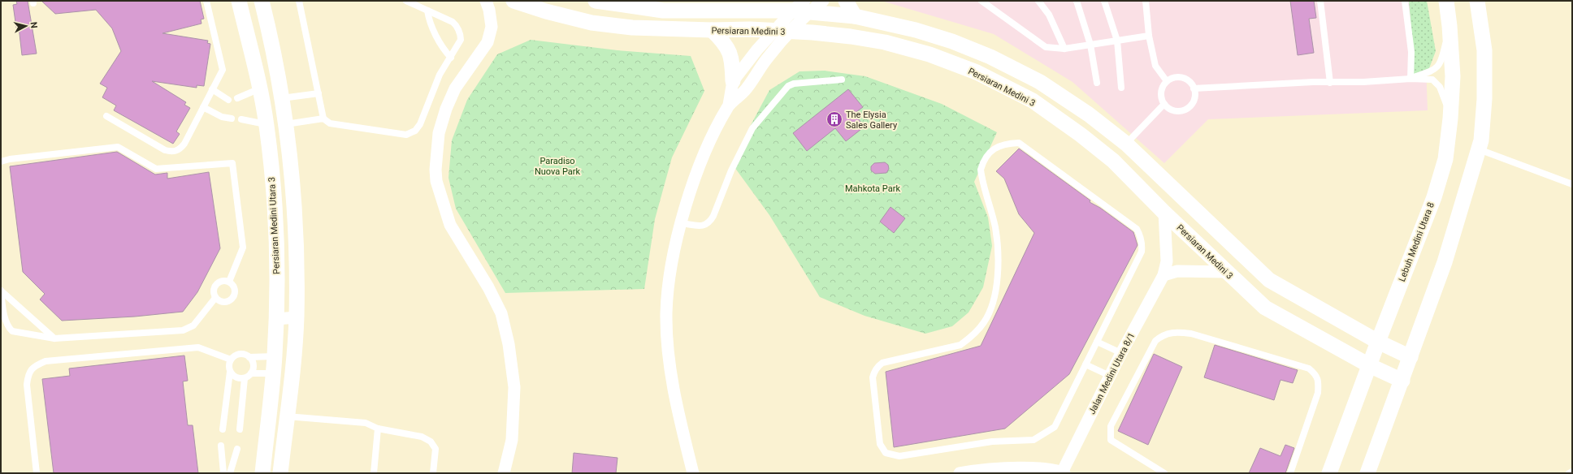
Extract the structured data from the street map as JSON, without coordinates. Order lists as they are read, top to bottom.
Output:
{
  "streets": {
    "street": [
      "Persiaran Medini 3",
      "Persiaran Medini Utara 3",
      "Lebuh Medini Utara 8",
      "Jalan Medini Utara 8/1"
    ]
  },
  "crossings": [
    ["Persiaran Medini 3", "Lebuh Medini Utara 8"],
    ["Persiaran Medini 3", "Jalan Medini Utara 8/1"]
  ],
  "parks": ["Paradiso Nuova Park", "Mahkota Park"],
  "places": {
    "building": ["The Elysia Sales Gallery"]
  },
  "north": "right"
}
